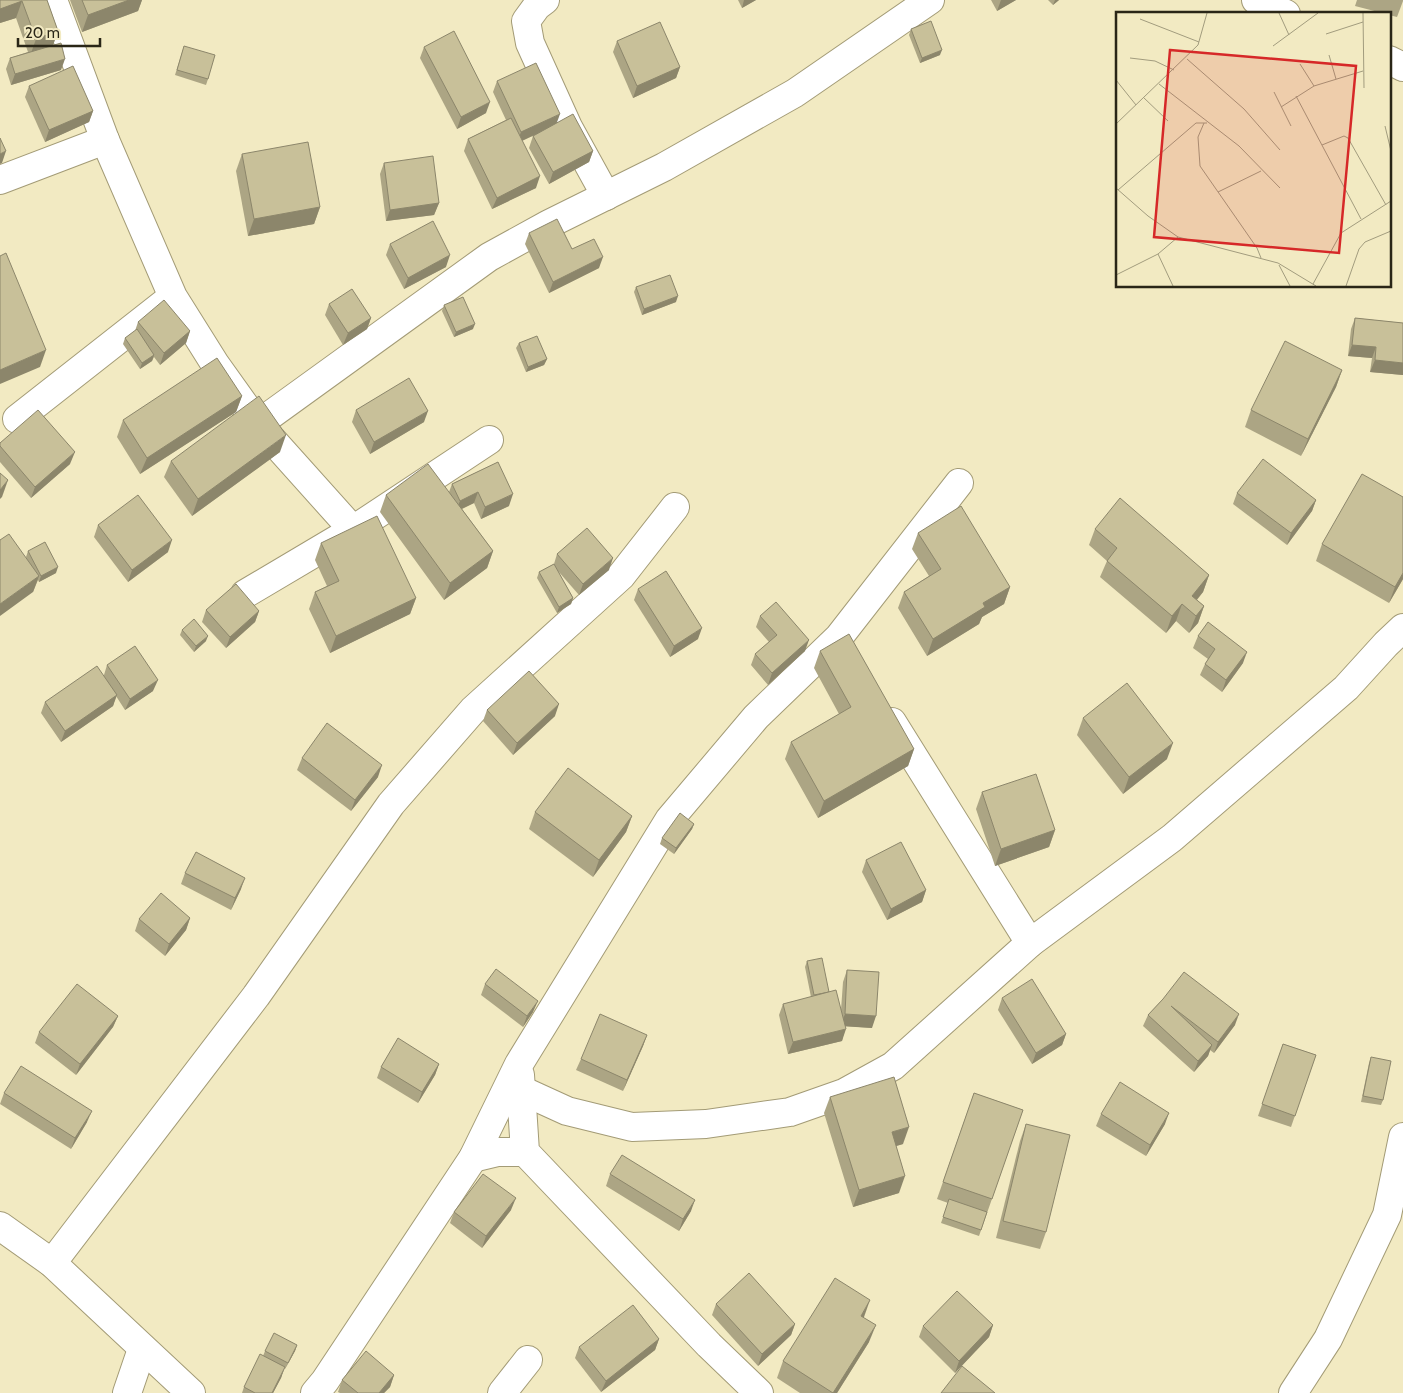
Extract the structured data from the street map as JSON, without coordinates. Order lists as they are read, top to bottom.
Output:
{
  "scale_bar": "20 m"
}
